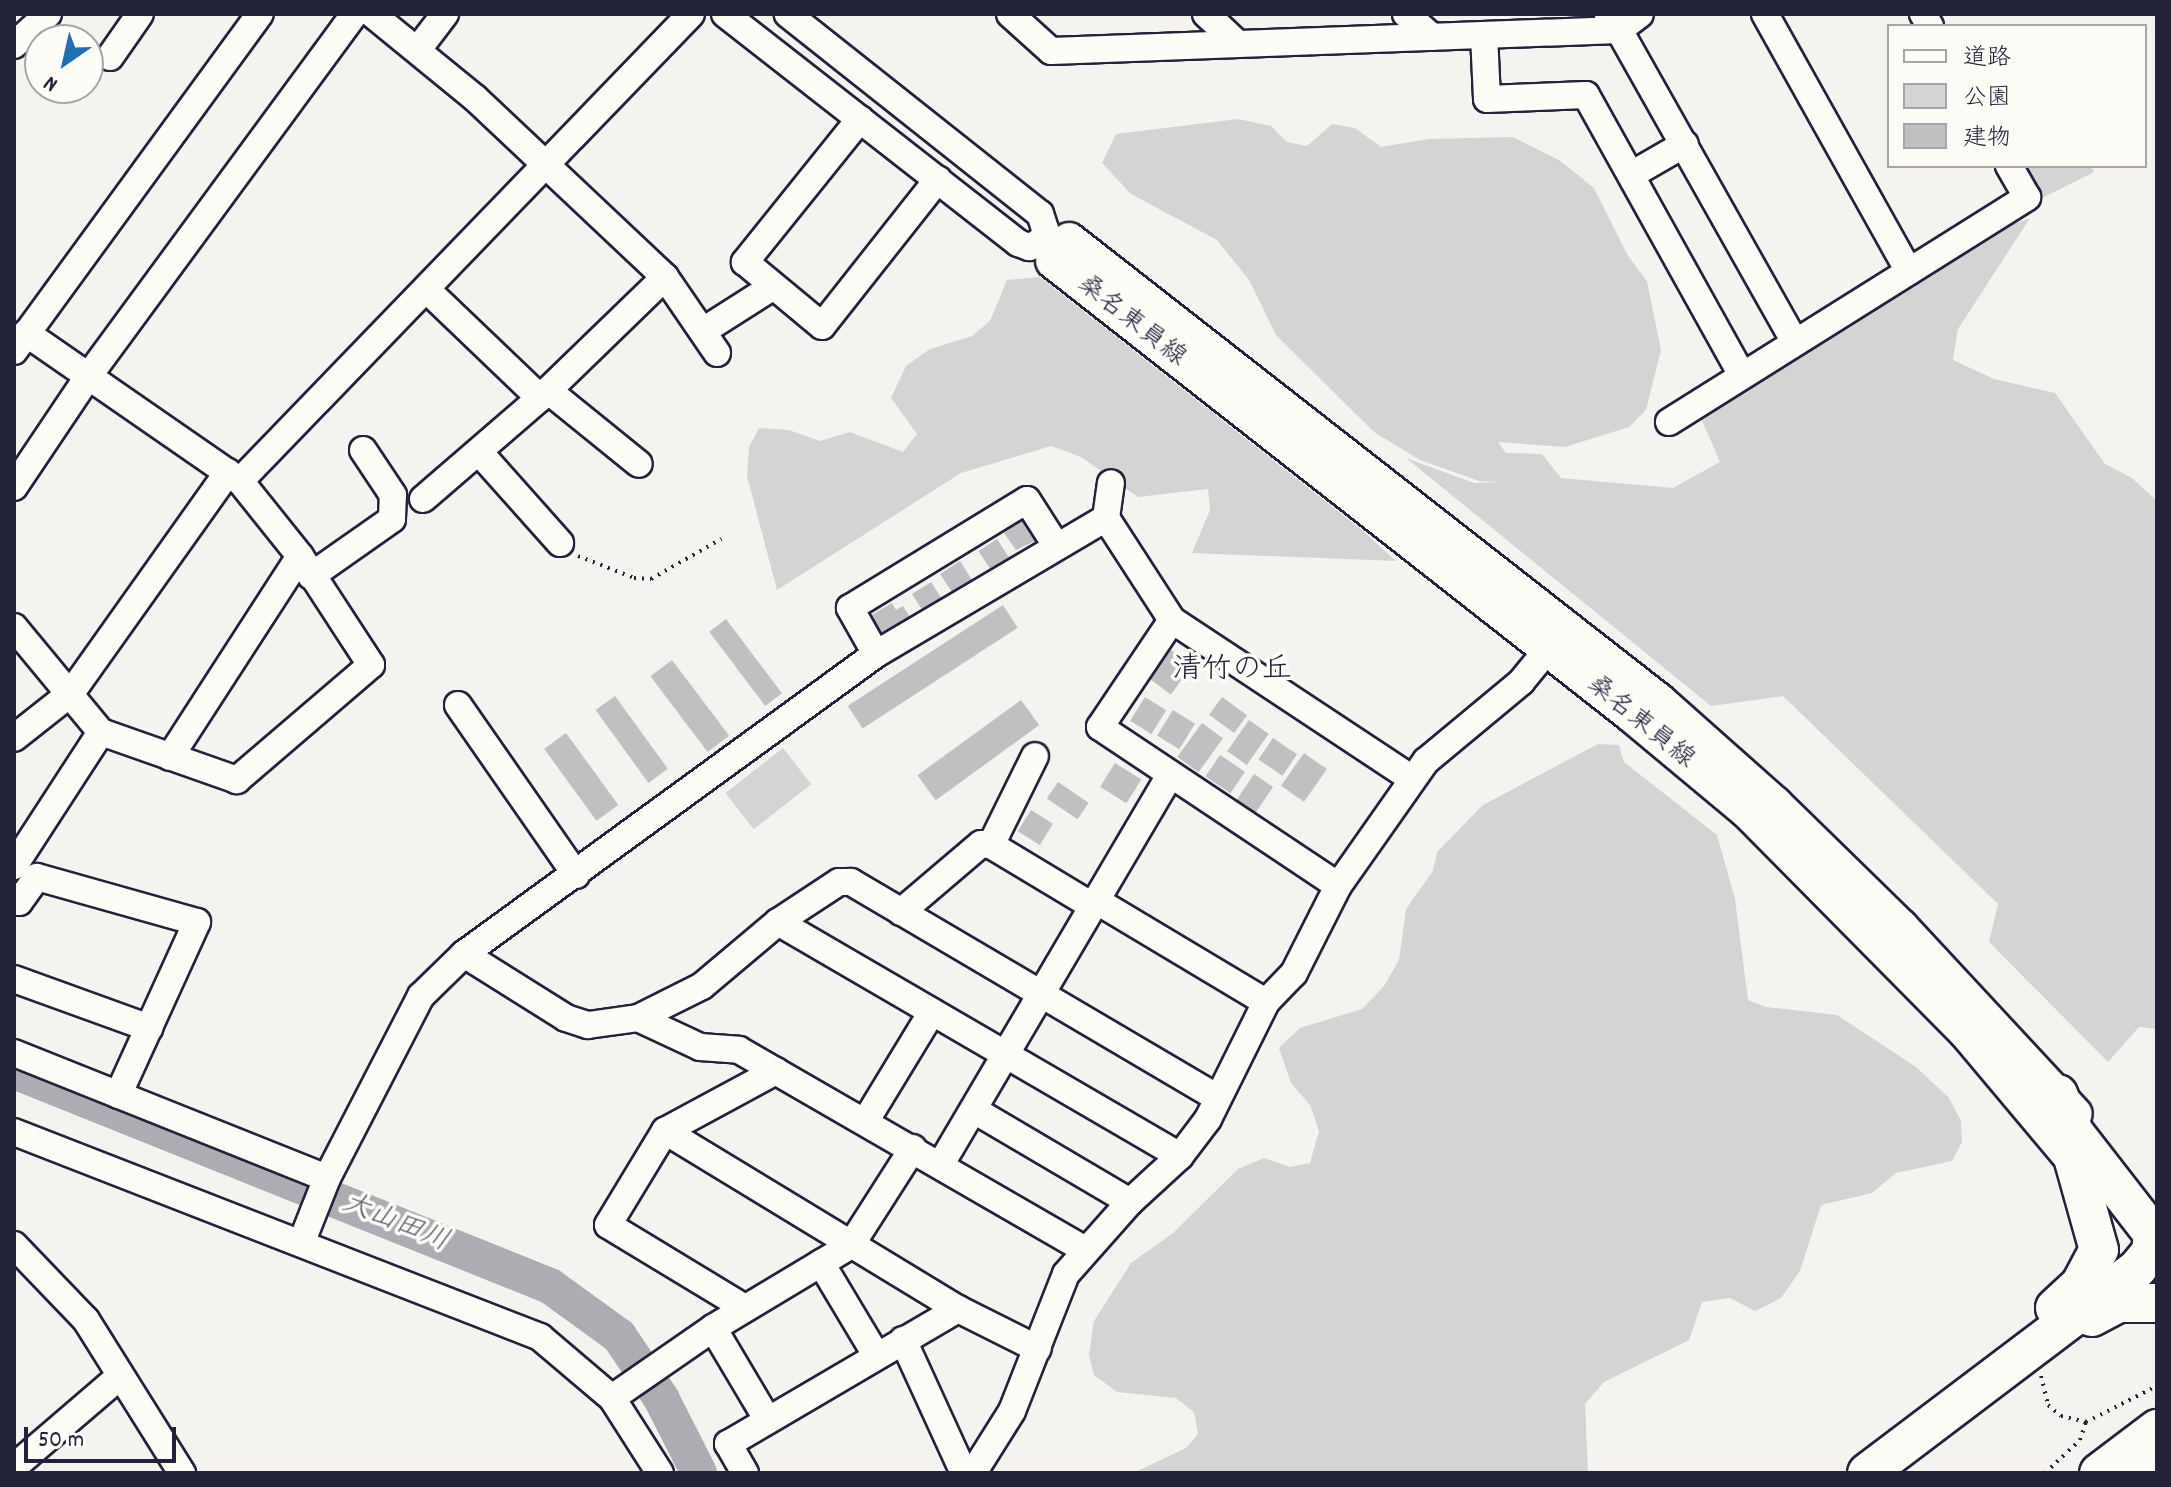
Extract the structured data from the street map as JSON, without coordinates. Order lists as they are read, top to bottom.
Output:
{
  "streets": {
    "main road": ["桑名東員線"]
  },
  "districts": ["清竹の丘"],
  "water": ["大山田川"],
  "legend": ["道路", "公園", "建物"],
  "scale_bar": "50 m",
  "north": "bottom left"
}
